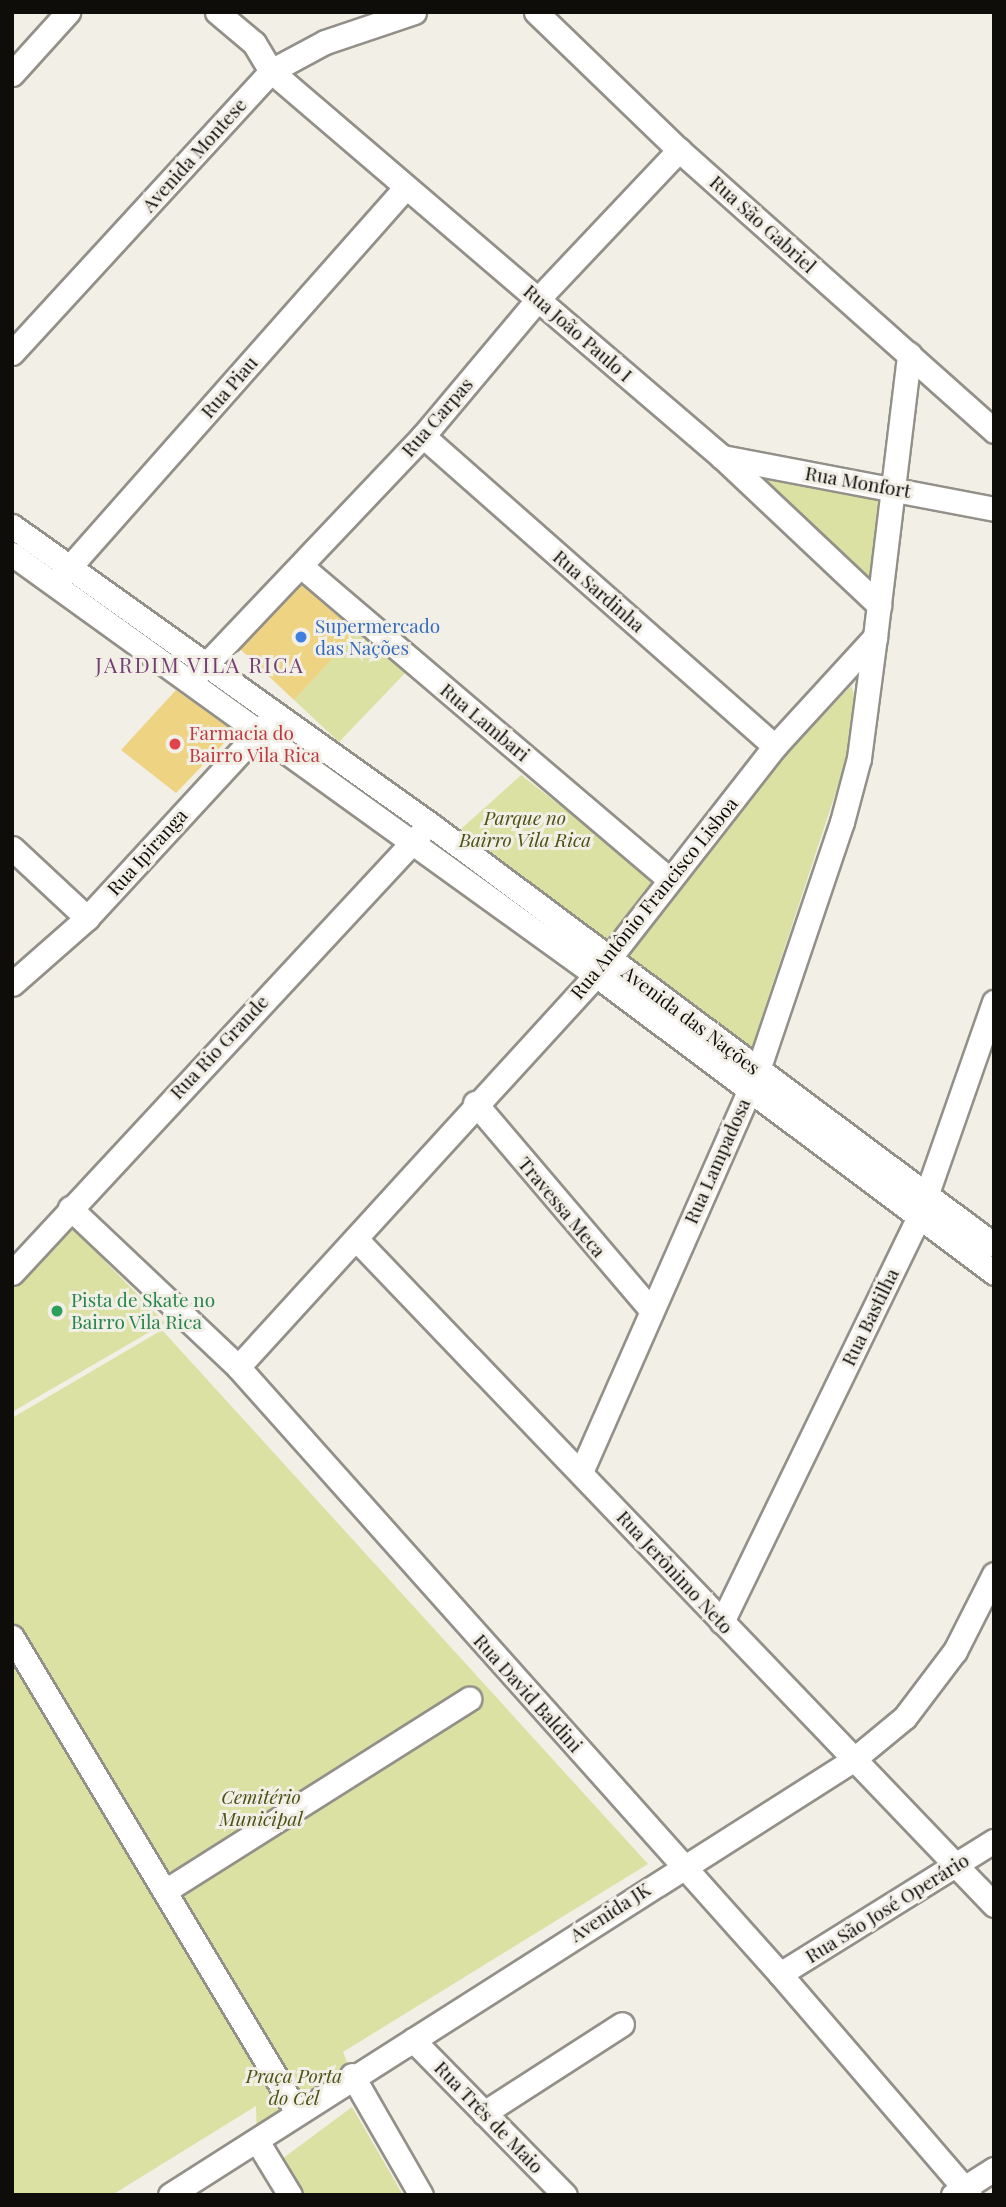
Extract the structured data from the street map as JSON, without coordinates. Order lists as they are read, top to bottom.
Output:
{
  "streets": {
    "street": [
      "Avenida Montese",
      "Rua São Gabriel",
      "Rua João Paulo I",
      "Rua Piau",
      "Rua Carpas",
      "Rua Monfort",
      "Rua Sardinha",
      "Rua Lambari",
      "Rua Ipiranga",
      "Rua Antônio Francisco Lisboa",
      "Avenida das Nações",
      "Rua Rio Grande",
      "Rua Lampadosa",
      "Travessa Meca",
      "Rua Bastilha",
      "Rua Jerônimo Neto",
      "Rua David Baldini",
      "Rua São José Operário",
      "Avenida JK",
      "Rua Três de Maio"
    ]
  },
  "crossings": [
    ["Avenida Montese", "Rua João Paulo I"],
    ["Rua São Gabriel", "Rua Carpas"],
    ["Rua João Paulo I", "Rua Piau"],
    ["Rua João Paulo I", "Rua Carpas"],
    ["Rua João Paulo I", "Rua Monfort"],
    ["Rua Piau", "Avenida das Nações"],
    ["Rua Carpas", "Rua Sardinha"],
    ["Rua Carpas", "Rua Lambari"],
    ["Rua Carpas", "Avenida das Nações"],
    ["Rua Sardinha", "Rua Antônio Francisco Lisboa"],
    ["Rua Lambari", "Rua Antônio Francisco Lisboa"],
    ["Rua Ipiranga", "Avenida das Nações"],
    ["Rua Antônio Francisco Lisboa", "Avenida das Nações"],
    ["Rua Antônio Francisco Lisboa", "Rua Lampadosa"],
    ["Rua Antônio Francisco Lisboa", "Travessa Meca"],
    ["Rua Antônio Francisco Lisboa", "Rua Jerônimo Neto"],
    ["Rua Antônio Francisco Lisboa", "Rua David Baldini"],
    ["Avenida das Nações", "Rua Rio Grande"],
    ["Avenida das Nações", "Rua Lampadosa"],
    ["Avenida das Nações", "Rua Bastilha"],
    ["Rua Rio Grande", "Rua David Baldini"],
    ["Rua Lampadosa", "Travessa Meca"],
    ["Rua Lampadosa", "Rua Jerônimo Neto"],
    ["Rua Bastilha", "Rua Jerônimo Neto"],
    ["Rua Jerônimo Neto", "Rua São José Operário"],
    ["Rua Jerônimo Neto", "Avenida JK"],
    ["Rua David Baldini", "Rua São José Operário"],
    ["Rua David Baldini", "Avenida JK"],
    ["Avenida JK", "Rua Três de Maio"]
  ],
  "districts": ["JARDIM VILA RICA"],
  "parks": ["Parque no Bairro Vila Rica", "Cemitério Municipal", "Praça Porta do Cel"],
  "places": ["Supermercado das Nações", "Farmacia do Bairro Vila Rica", "Pista de Skate no Bairro Vila Rica"]
}
